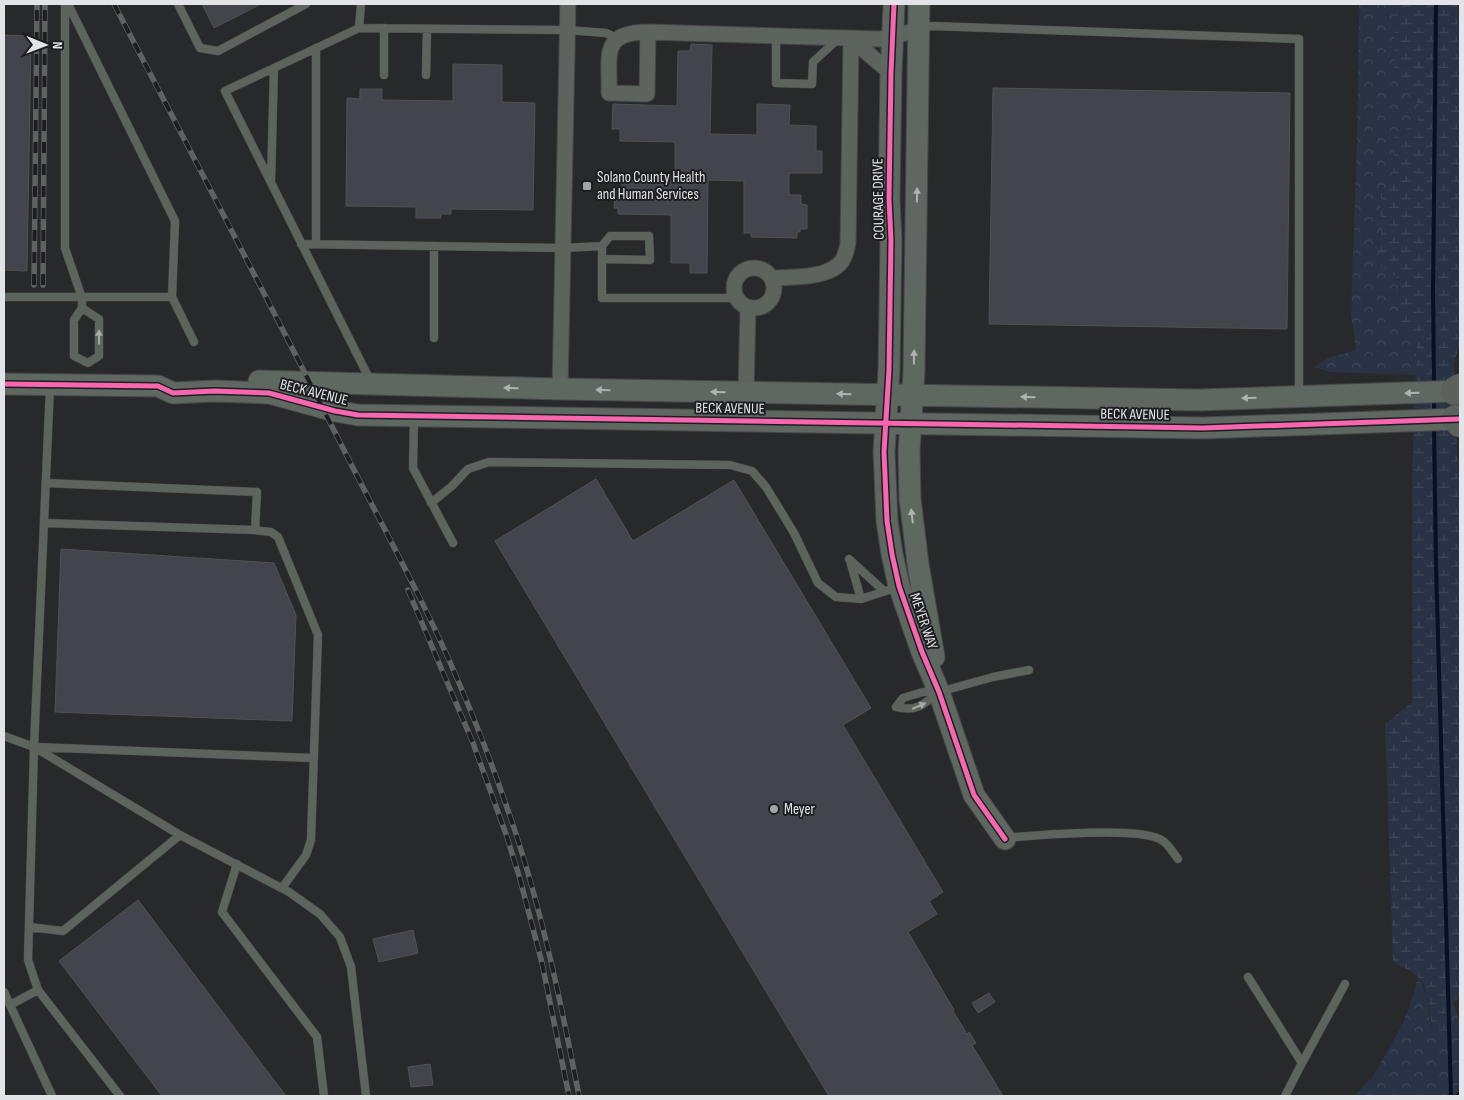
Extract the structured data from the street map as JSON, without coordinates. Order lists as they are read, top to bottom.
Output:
{
  "streets": {
    "street": ["COURAGE DRIVE", "BECK AVENUE", "MEYER WAY"]
  },
  "crossings": [
    ["COURAGE DRIVE", "BECK AVENUE"],
    ["COURAGE DRIVE", "MEYER WAY"],
    ["BECK AVENUE", "MEYER WAY"]
  ],
  "places": {
    "transit": ["Solano County Health and Human Services"],
    "other": ["Meyer"]
  },
  "north": "right"
}
